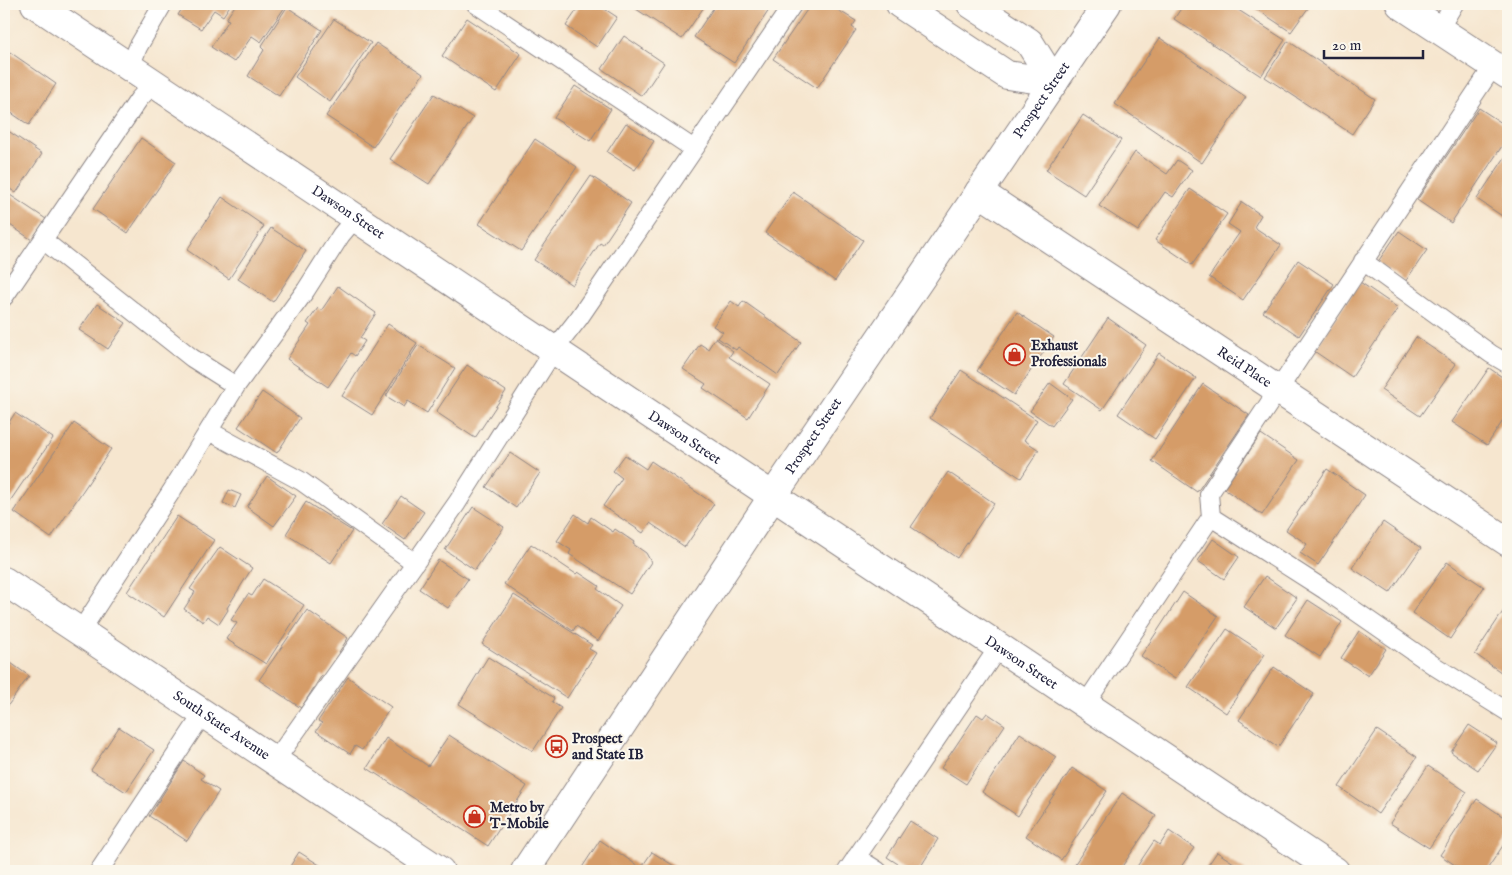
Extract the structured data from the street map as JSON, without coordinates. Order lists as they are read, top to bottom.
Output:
{
  "streets": {
    "street": [
      "Prospect Street",
      "Dawson Street",
      "Reid Place",
      "South State Avenue"
    ]
  },
  "crossings": [
    ["Prospect Street", "Dawson Street"],
    ["Prospect Street", "Reid Place"]
  ],
  "places": {
    "shop": ["Exhaust Professionals", "Metro by T-Mobile"],
    "bus stop": ["Prospect and State IB"]
  },
  "scale_bar": "20 m"
}
